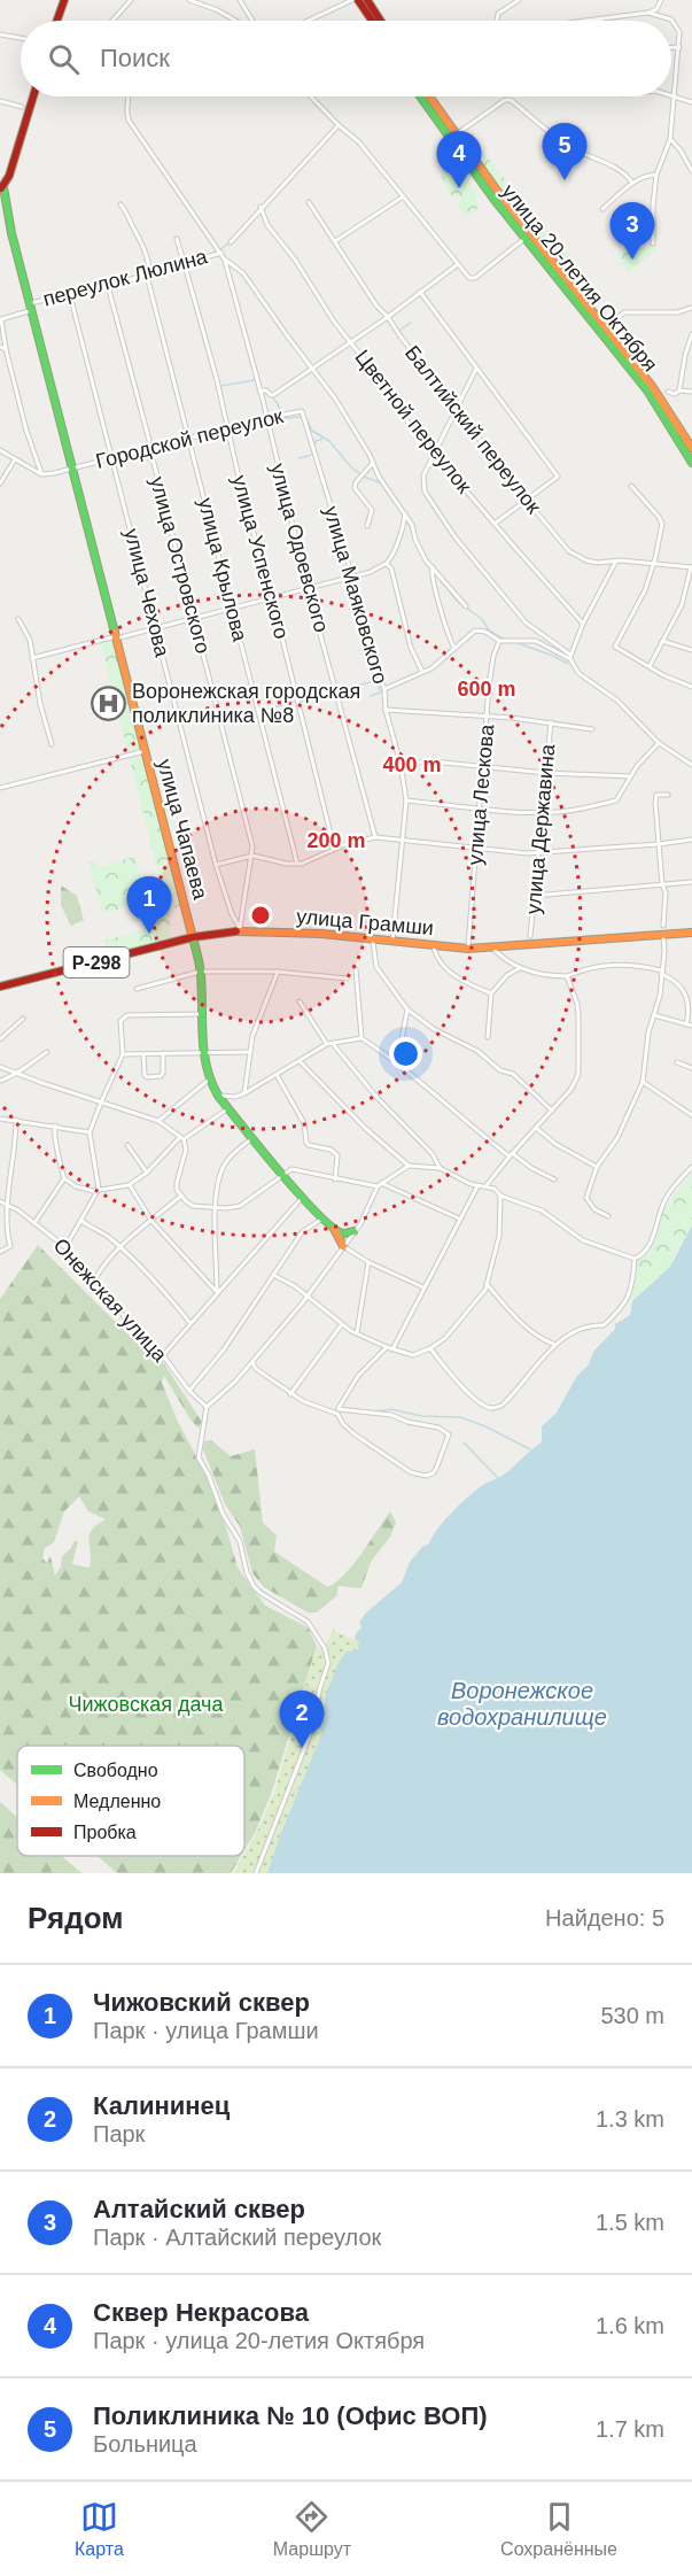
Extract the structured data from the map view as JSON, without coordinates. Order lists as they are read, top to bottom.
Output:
{
  "streets": {
    "main road": [
      "улица 20-летия Октября",
      "улица Чапаева",
      "улица Грамши",
      "Р-298"
    ],
    "street": [
      "переулок Люлина",
      "Цветной переулок",
      "Балтийский переулок",
      "Городской переулок",
      "улица Одоевского",
      "улица Успенского",
      "улица Островского",
      "улица Крылова",
      "улица Чехова",
      "улица Маяковского",
      "улица Лескова",
      "улица Державина",
      "Онежская улица"
    ]
  },
  "crossings": [
    ["переулок Люлина", "улица Одоевского"],
    ["переулок Люлина", "улица Успенского"],
    ["переулок Люлина", "улица Островского"],
    ["переулок Люлина", "улица Крылова"],
    ["переулок Люлина", "улица Чехова"],
    ["переулок Люлина", "улица Чапаева"],
    ["Цветной переулок", "Городской переулок"],
    ["Балтийский переулок", "Городской переулок"],
    ["Городской переулок", "улица Одоевского"],
    ["Городской переулок", "улица Успенского"],
    ["Городской переулок", "улица Островского"],
    ["Городской переулок", "улица Крылова"],
    ["Городской переулок", "улица Чехова"],
    ["Городской переулок", "улица Маяковского"],
    ["Городской переулок", "улица Чапаева"],
    ["улица Островского", "улица Чехова"],
    ["улица Островского", "улица Грамши"],
    ["улица Чехова", "улица Грамши"],
    ["улица Маяковского", "улица Грамши"],
    ["улица Лескова", "улица Грамши"],
    ["улица Чапаева", "улица Грамши"]
  ],
  "water": ["Воронежское водохранилище"],
  "parks": ["Чижовская дача"],
  "places": {
    "hospital": ["Воронежская городская поликлиника №8"]
  },
  "legend": ["Свободно", "Медленно", "Пробка"],
  "page": {
    "search": "Поиск",
    "pins": [
      "5",
      "4",
      "3",
      "1",
      "2"
    ],
    "heading": ["Рядом", "Найдено: 5"],
    "list": [
      {
        "mark": "1",
        "name": "Чижовский сквер",
        "note": "Парк · улица Грамши",
        "value": "530 m"
      },
      {
        "mark": "2",
        "name": "Калининец",
        "note": "Парк",
        "value": "1.3 km"
      },
      {
        "mark": "3",
        "name": "Алтайский сквер",
        "note": "Парк · Алтайский переулок",
        "value": "1.5 km"
      },
      {
        "mark": "4",
        "name": "Сквер Некрасова",
        "note": "Парк · улица 20-летия Октября",
        "value": "1.6 km"
      },
      {
        "mark": "5",
        "name": "Поликлиника № 10 (Офис ВОП)",
        "note": "Больница",
        "value": "1.7 km"
      }
    ],
    "nav": ["Карта", "Маршрут", "Сохранённые"]
  },
  "rings": ["600 m", "400 m", "200 m"]
}
